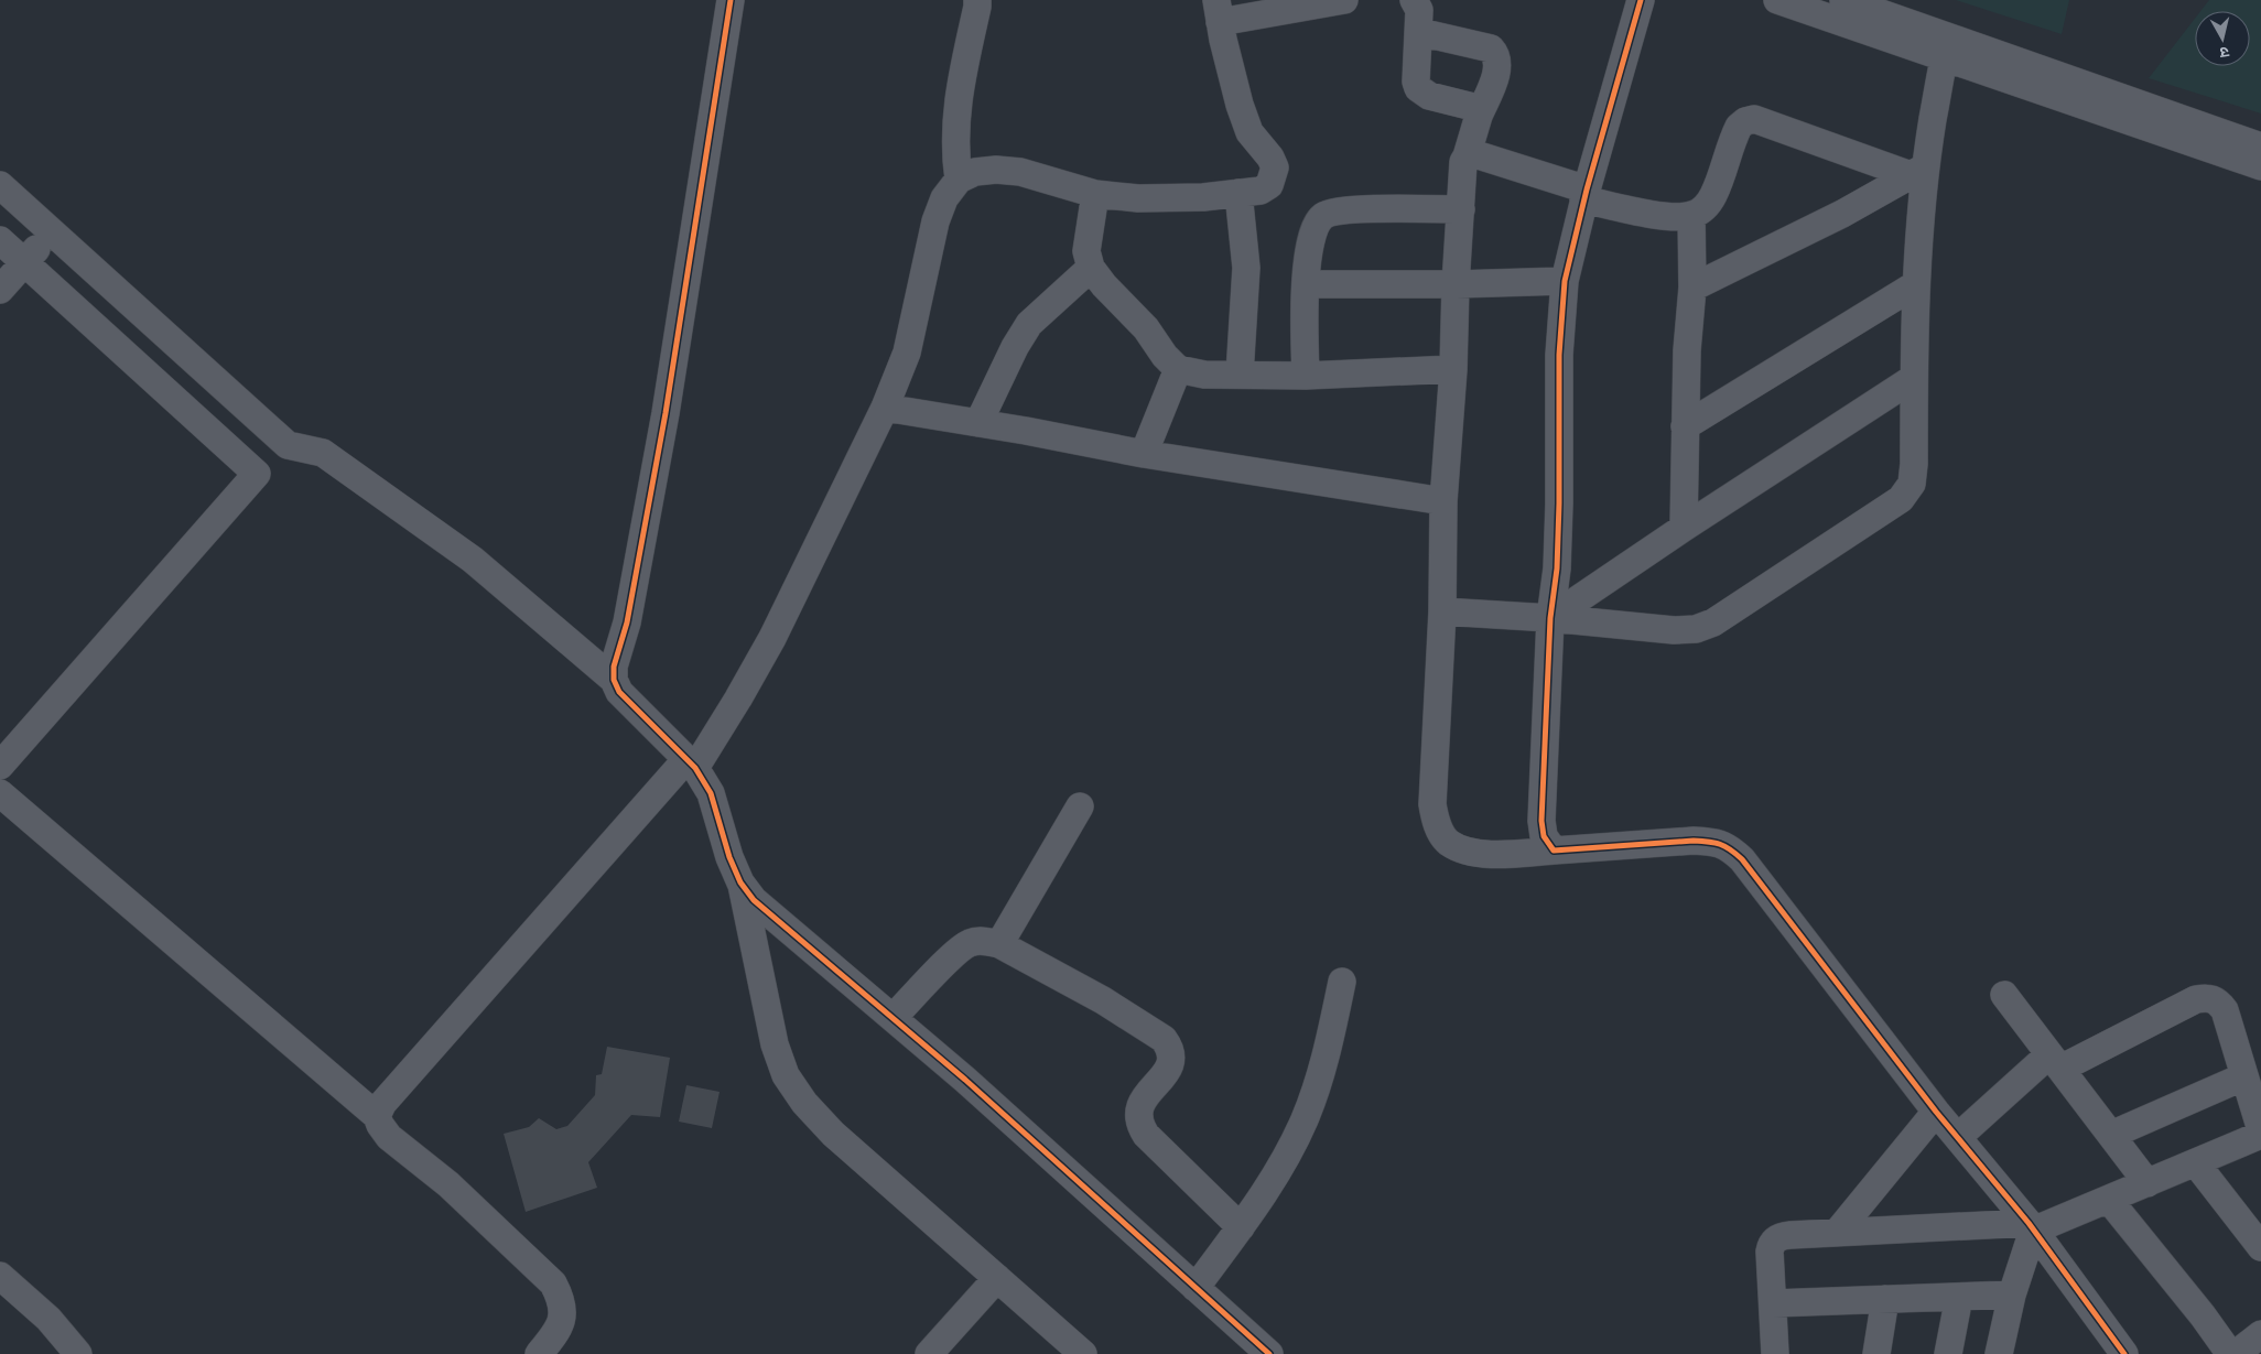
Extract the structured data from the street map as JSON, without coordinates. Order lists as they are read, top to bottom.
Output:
{
  "north": "bottom"
}
